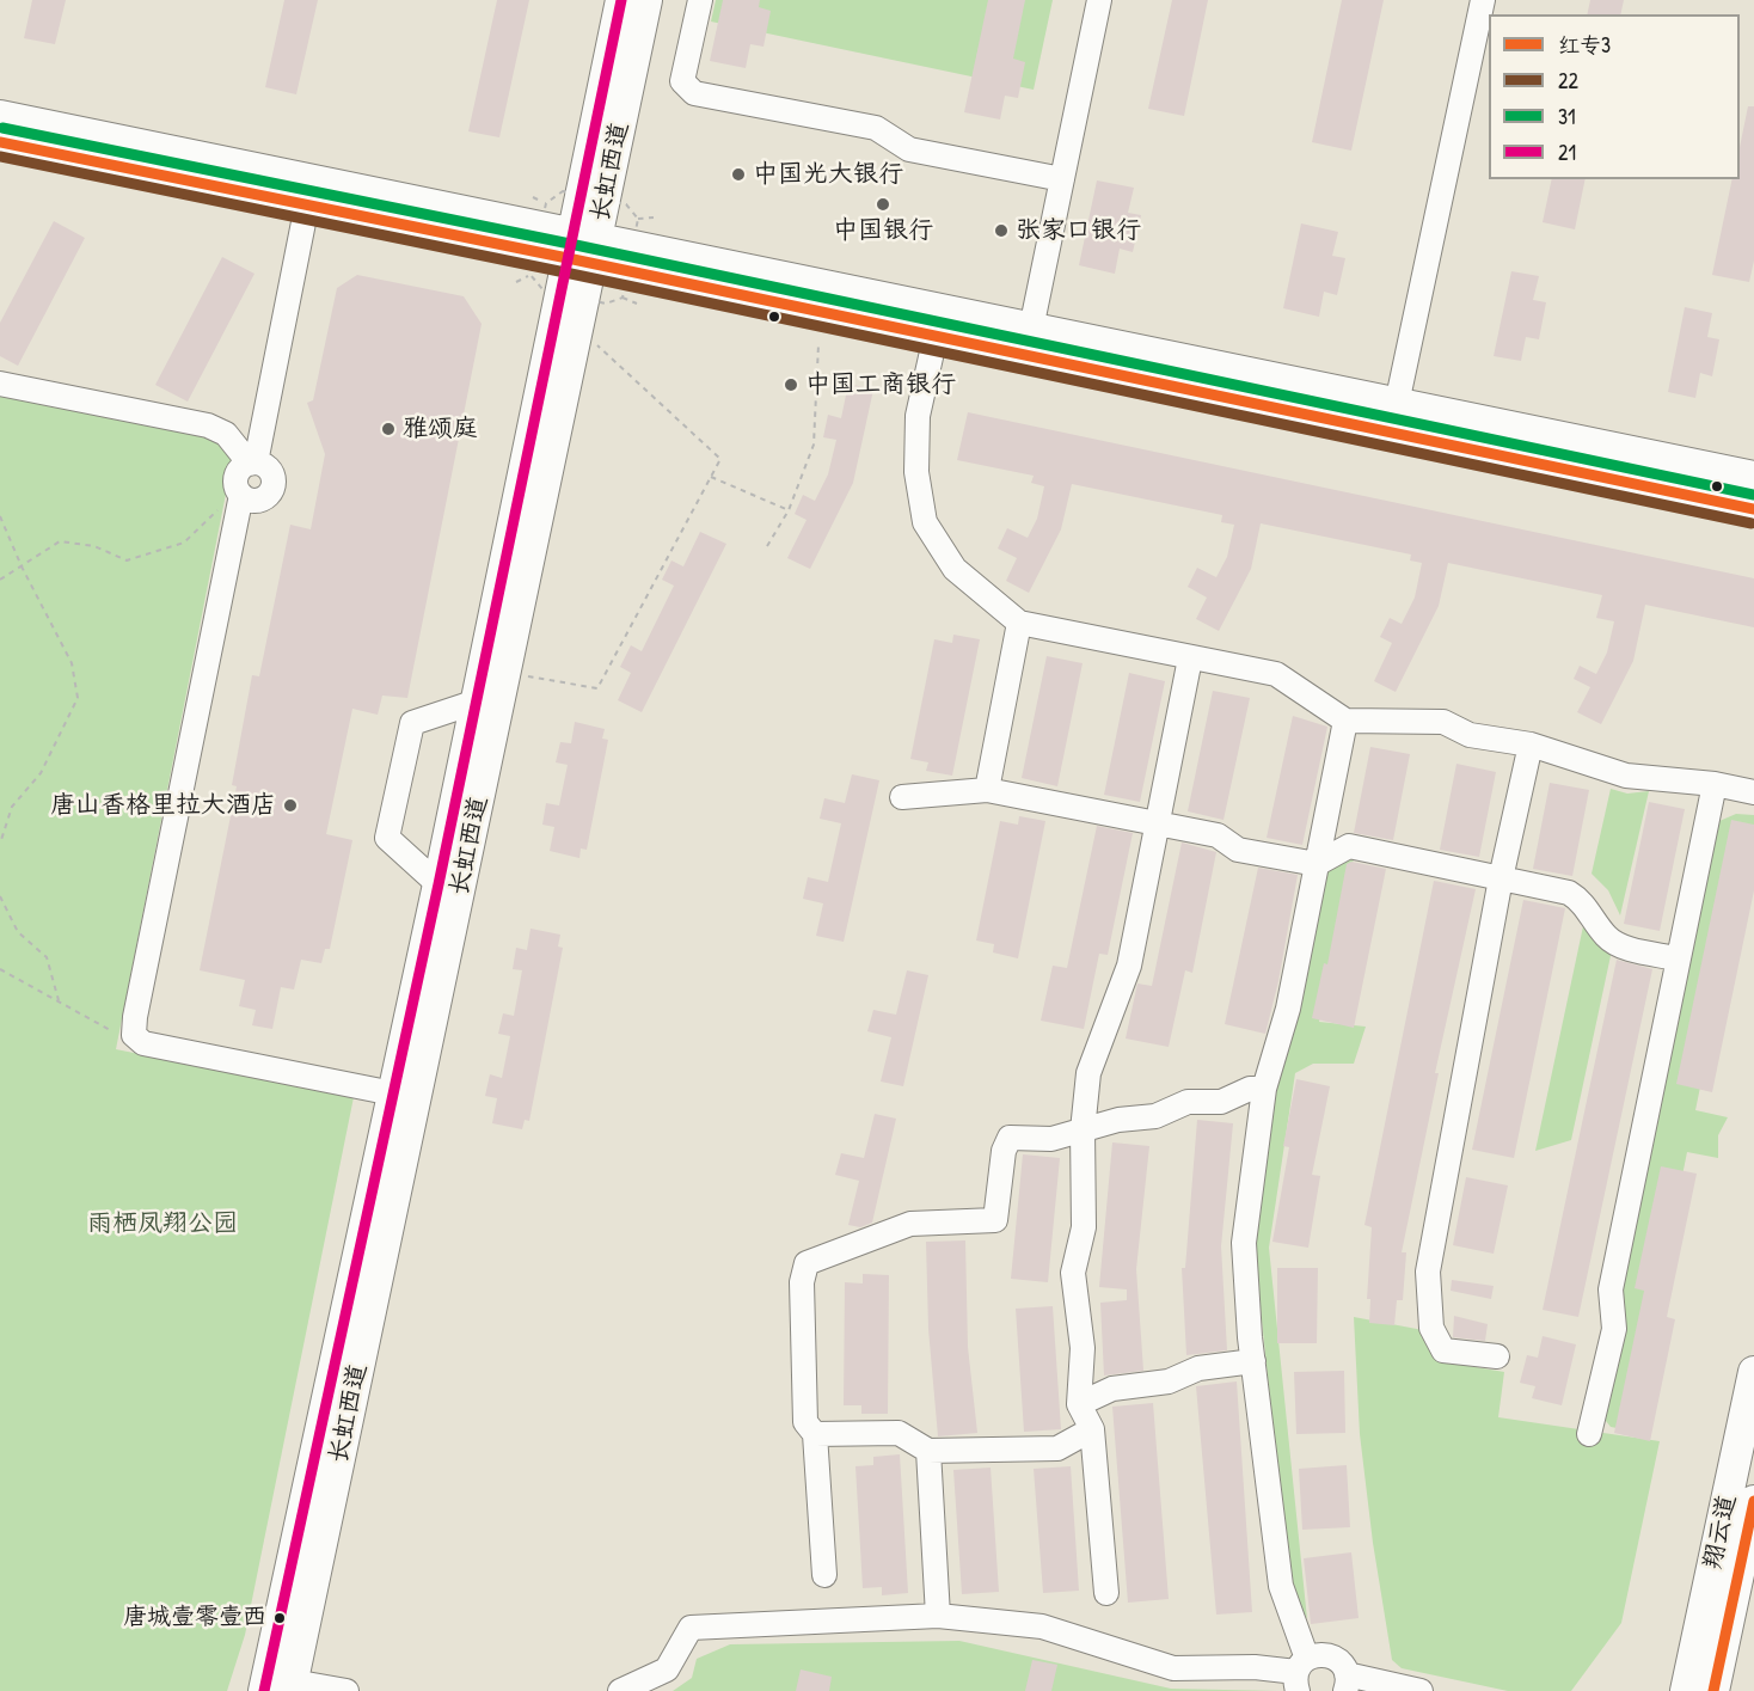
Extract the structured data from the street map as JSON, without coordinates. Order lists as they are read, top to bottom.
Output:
{
  "streets": {
    "main road": ["长虹西道", "翔云道"]
  },
  "parks": ["雨栖凤翔公园"],
  "places": [
    "中国光大银行",
    "中国银行",
    "张家口银行",
    "中国工商银行",
    "雅颂庭",
    "唐山香格里拉大酒店",
    "唐城壹零壹西"
  ],
  "lines": [
    "transit line 21",
    "transit line 31",
    "transit line 红专3",
    "transit line 22"
  ],
  "legend": [
    "红专3",
    "22",
    "31",
    "21"
  ]
}
